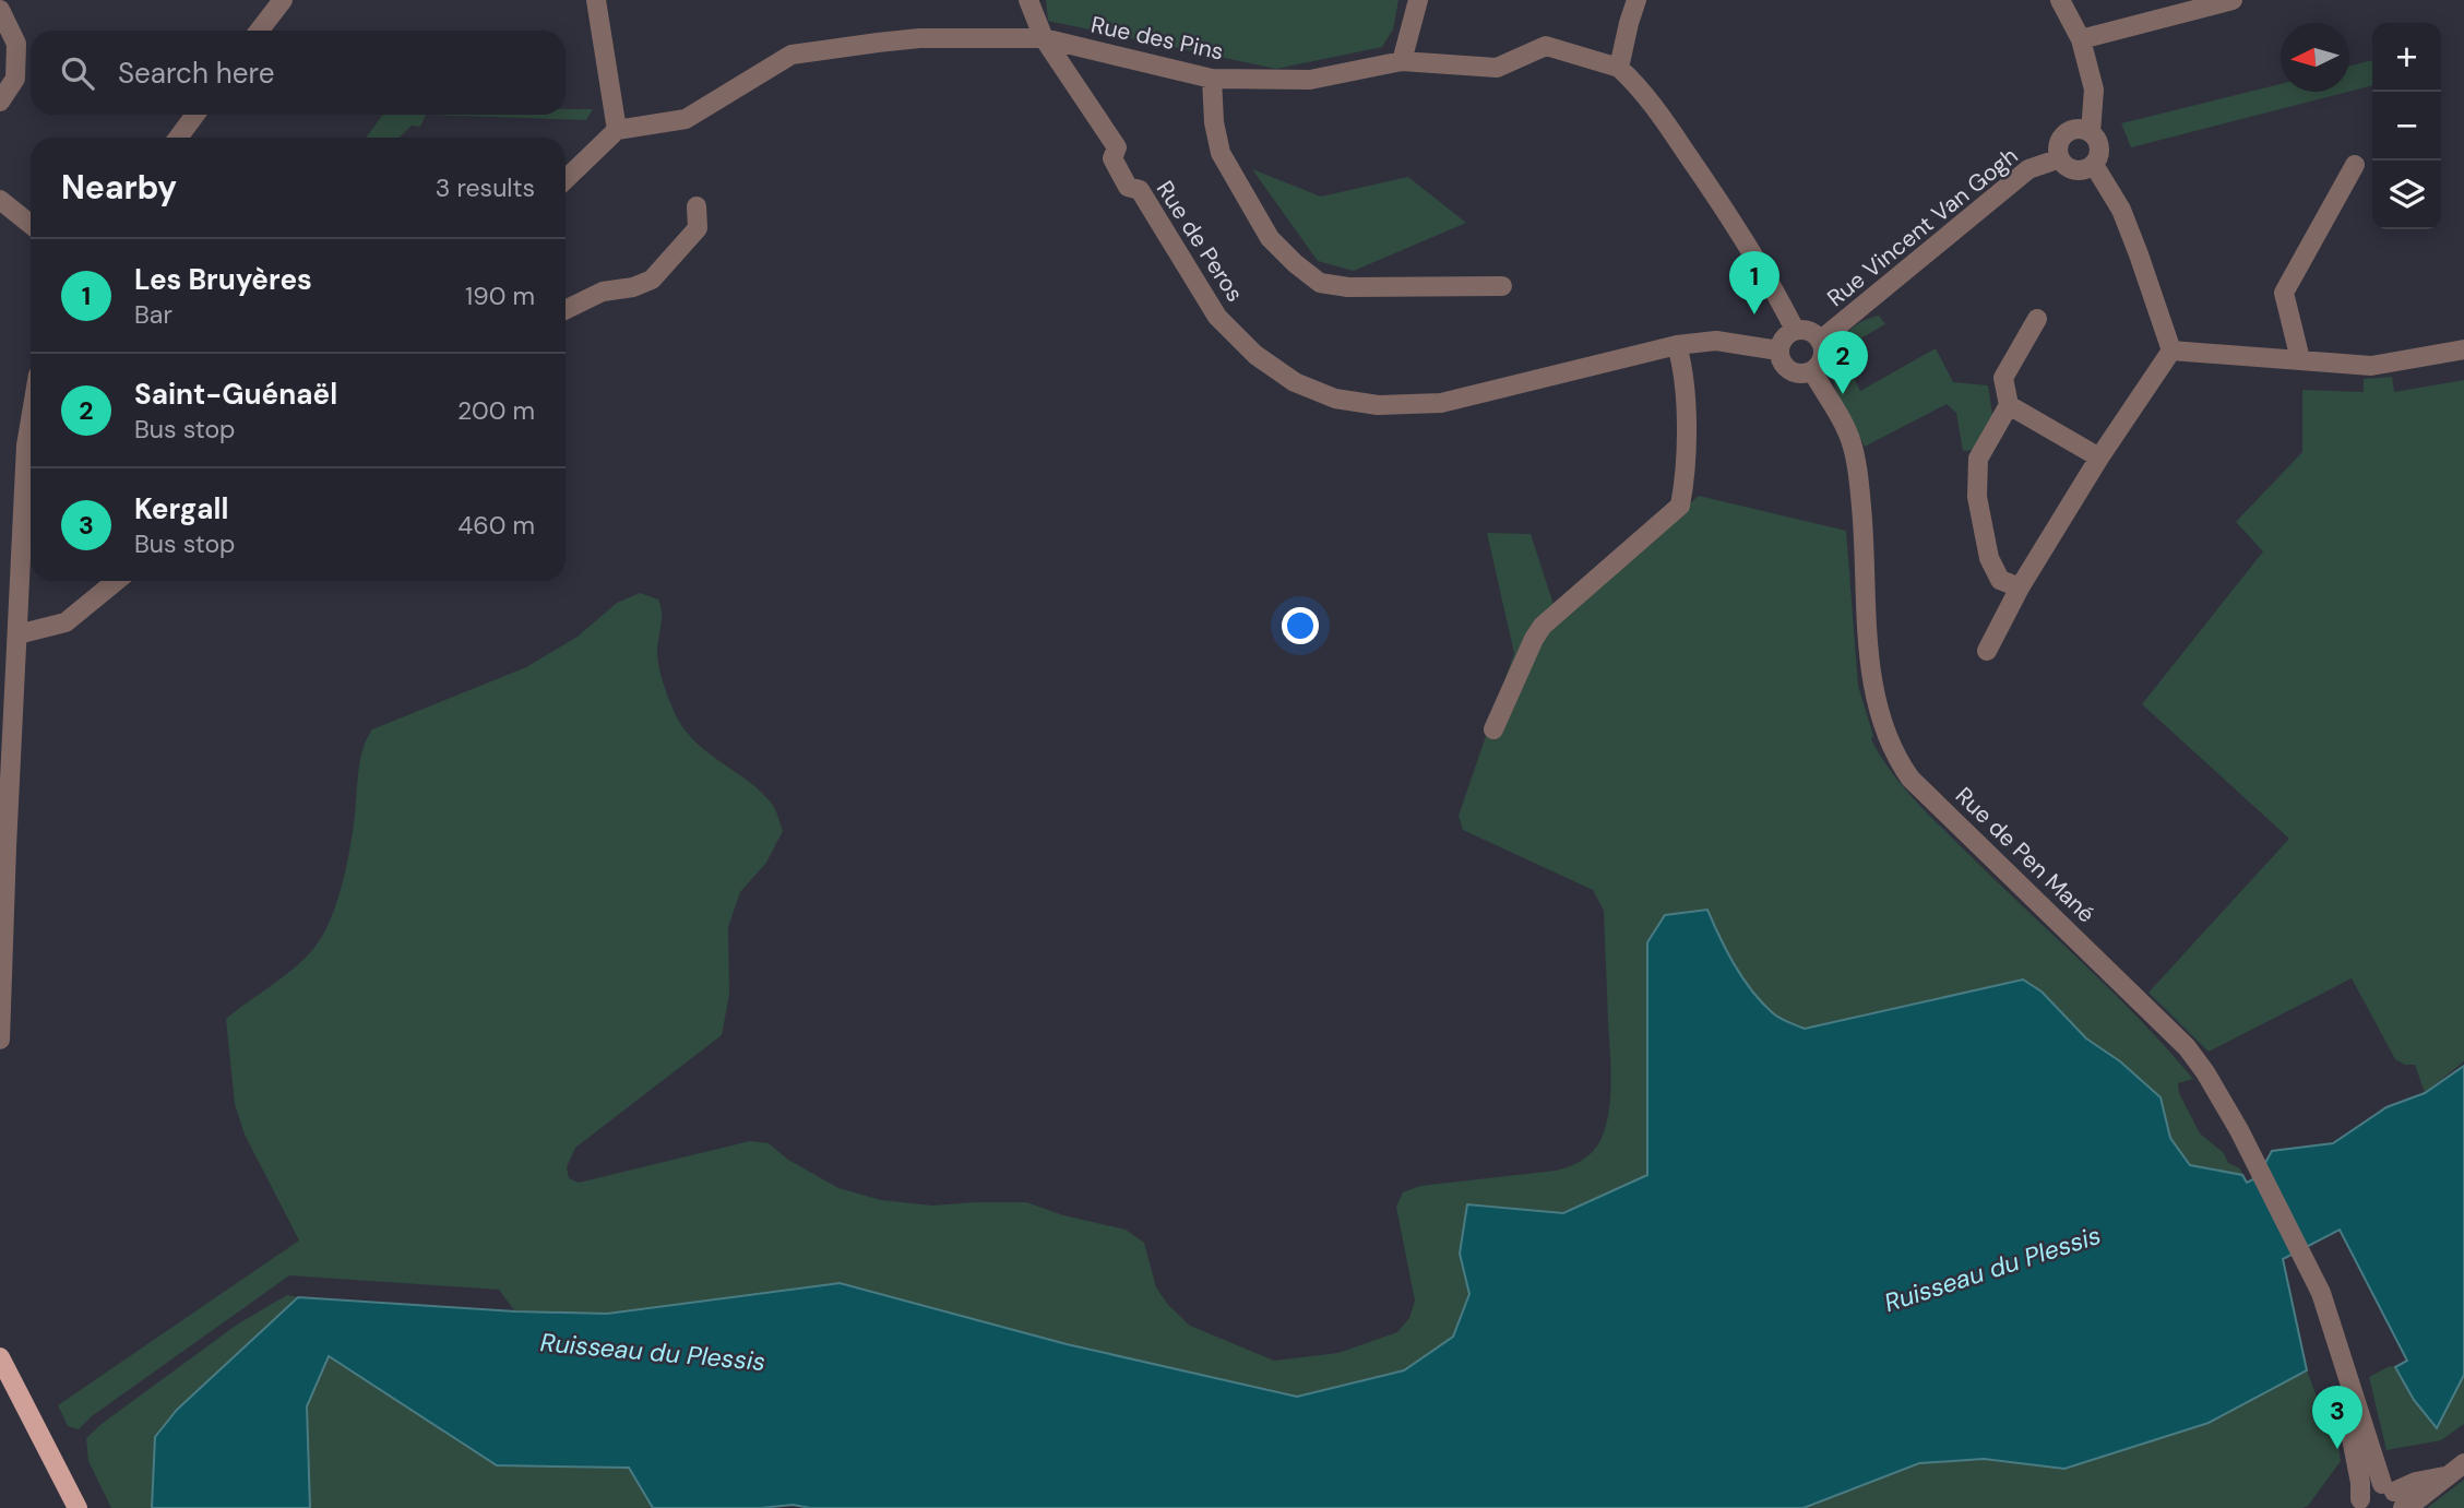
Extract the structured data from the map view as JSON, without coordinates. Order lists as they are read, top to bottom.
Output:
{
  "streets": {
    "street": [
      "Rue des Pins",
      "Rue Vincent Van Gogh",
      "Rue de Peros",
      "Rue de Pen Mané"
    ]
  },
  "crossings": [
    ["Rue des Pins", "Rue de Peros"],
    ["Rue Vincent Van Gogh", "Rue de Peros"],
    ["Rue Vincent Van Gogh", "Rue de Pen Mané"],
    ["Rue de Peros", "Rue de Pen Mané"]
  ],
  "water": ["Ruisseau du Plessis"],
  "north": "left",
  "page": {
    "map_buttons": ["+", "−"],
    "search": "Search here",
    "heading": ["Nearby", "3 results"],
    "list": [
      {
        "mark": "1",
        "name": "Les Bruyères",
        "note": "Bar",
        "value": "190 m"
      },
      {
        "mark": "2",
        "name": "Saint-Guénaël",
        "note": "Bus stop",
        "value": "200 m"
      },
      {
        "mark": "3",
        "name": "Kergall",
        "note": "Bus stop",
        "value": "460 m"
      }
    ],
    "pins": ["1", "2", "3"]
  }
}
